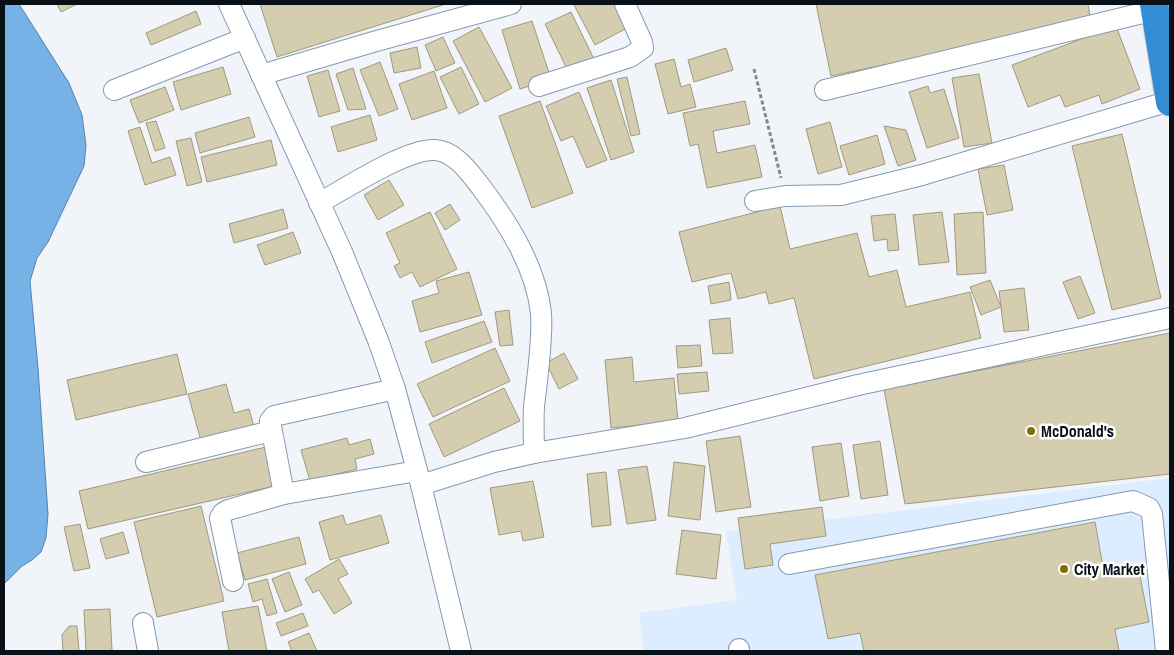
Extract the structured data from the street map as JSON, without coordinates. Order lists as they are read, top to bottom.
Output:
{
  "places": ["McDonald's", "City Market"]
}
